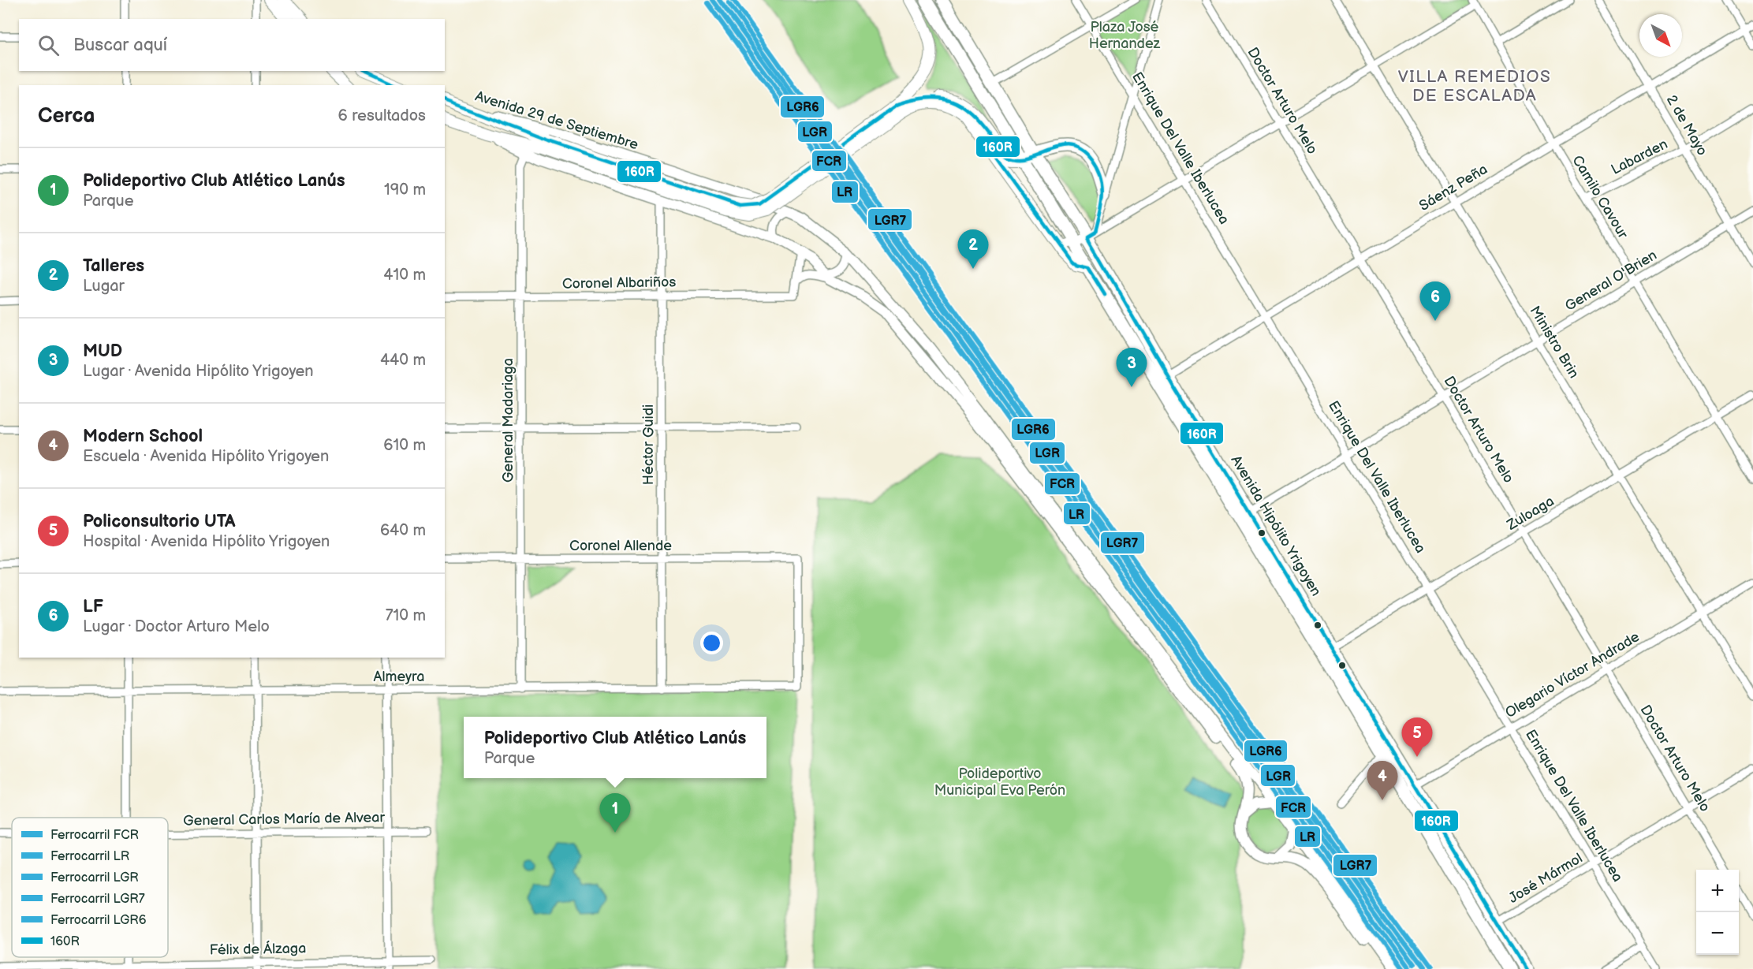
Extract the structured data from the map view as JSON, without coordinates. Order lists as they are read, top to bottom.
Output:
{
  "streets": {
    "main road": ["Avenida 29 de Septiembre", "Avenida Hipólito Yrigoyen"],
    "street": [
      "Doctor Arturo Melo",
      "2 de Mayo",
      "Enrique Del Valle Iberlucea",
      "Labarden",
      "Sáenz Peña",
      "Camilo Cavour",
      "General O'Brien",
      "Coronel Albariños",
      "Ministro Brin",
      "General Madariaga",
      "Héctor Guidi",
      "Zuloaga",
      "Coronel Allende",
      "Olegario Víctor Andrade",
      "Almeyra",
      "General Carlos María de Alvear",
      "José Mármol",
      "Félix de Álzaga"
    ]
  },
  "crossings": [
    ["Doctor Arturo Melo", "Sáenz Peña"],
    ["Doctor Arturo Melo", "General O'Brien"],
    ["Doctor Arturo Melo", "Zuloaga"],
    ["Doctor Arturo Melo", "Olegario Víctor Andrade"],
    ["Doctor Arturo Melo", "José Mármol"],
    ["2 de Mayo", "Labarden"],
    ["2 de Mayo", "Sáenz Peña"],
    ["2 de Mayo", "General O'Brien"],
    ["Enrique Del Valle Iberlucea", "Sáenz Peña"],
    ["Enrique Del Valle Iberlucea", "General O'Brien"],
    ["Enrique Del Valle Iberlucea", "Zuloaga"],
    ["Enrique Del Valle Iberlucea", "Olegario Víctor Andrade"],
    ["Enrique Del Valle Iberlucea", "José Mármol"],
    ["Labarden", "Camilo Cavour"],
    ["Sáenz Peña", "Camilo Cavour"],
    ["Sáenz Peña", "Ministro Brin"],
    ["Sáenz Peña", "Avenida Hipólito Yrigoyen"],
    ["Camilo Cavour", "General O'Brien"],
    ["Camilo Cavour", "Zuloaga"],
    ["General O'Brien", "Ministro Brin"],
    ["General O'Brien", "Avenida Hipólito Yrigoyen"],
    ["Coronel Albariños", "General Madariaga"],
    ["Coronel Albariños", "Héctor Guidi"],
    ["Ministro Brin", "Zuloaga"],
    ["Ministro Brin", "Olegario Víctor Andrade"],
    ["General Madariaga", "Coronel Allende"],
    ["General Madariaga", "Almeyra"],
    ["Héctor Guidi", "Coronel Allende"],
    ["Héctor Guidi", "Almeyra"],
    ["Zuloaga", "Avenida Hipólito Yrigoyen"],
    ["Avenida Hipólito Yrigoyen", "Olegario Víctor Andrade"],
    ["Avenida Hipólito Yrigoyen", "José Mármol"],
    ["Coronel Allende", "Almeyra"]
  ],
  "districts": ["VILLA REMEDIOS DE ESCALADA"],
  "parks": ["Plaza José Hernandez", "Polideportivo Municipal Eva Perón"],
  "lines": [
    "rail line FCR",
    "rail line LGR",
    "rail line LGR7",
    "rail line LR",
    "rail line LGR6",
    "transit line 160R"
  ],
  "legend": [
    "Ferrocarril FCR",
    "Ferrocarril LR",
    "Ferrocarril LGR",
    "Ferrocarril LGR7",
    "Ferrocarril LGR6",
    "160R"
  ],
  "north": "bottom right",
  "page": {
    "search": "Buscar aquí",
    "heading": ["Cerca", "6 resultados"],
    "list": [
      {
        "mark": "1",
        "name": "Polideportivo Club Atlético Lanús",
        "note": "Parque",
        "value": "190 m"
      },
      {
        "mark": "2",
        "name": "Talleres",
        "note": "Lugar",
        "value": "410 m"
      },
      {
        "mark": "3",
        "name": "MUD",
        "note": "Lugar · Avenida Hipólito Yrigoyen",
        "value": "440 m"
      },
      {
        "mark": "4",
        "name": "Modern School",
        "note": "Escuela · Avenida Hipólito Yrigoyen",
        "value": "610 m"
      },
      {
        "mark": "5",
        "name": "Policonsultorio UTA",
        "note": "Hospital · Avenida Hipólito Yrigoyen",
        "value": "640 m"
      },
      {
        "mark": "6",
        "name": "LF",
        "note": "Lugar · Doctor Arturo Melo",
        "value": "710 m"
      }
    ],
    "pins": [
      "2",
      "6",
      "3",
      "5",
      "4",
      "1"
    ],
    "popup": ["Polideportivo Club Atlético Lanús", "Parque"],
    "map_buttons": ["+", "−"]
  }
}
